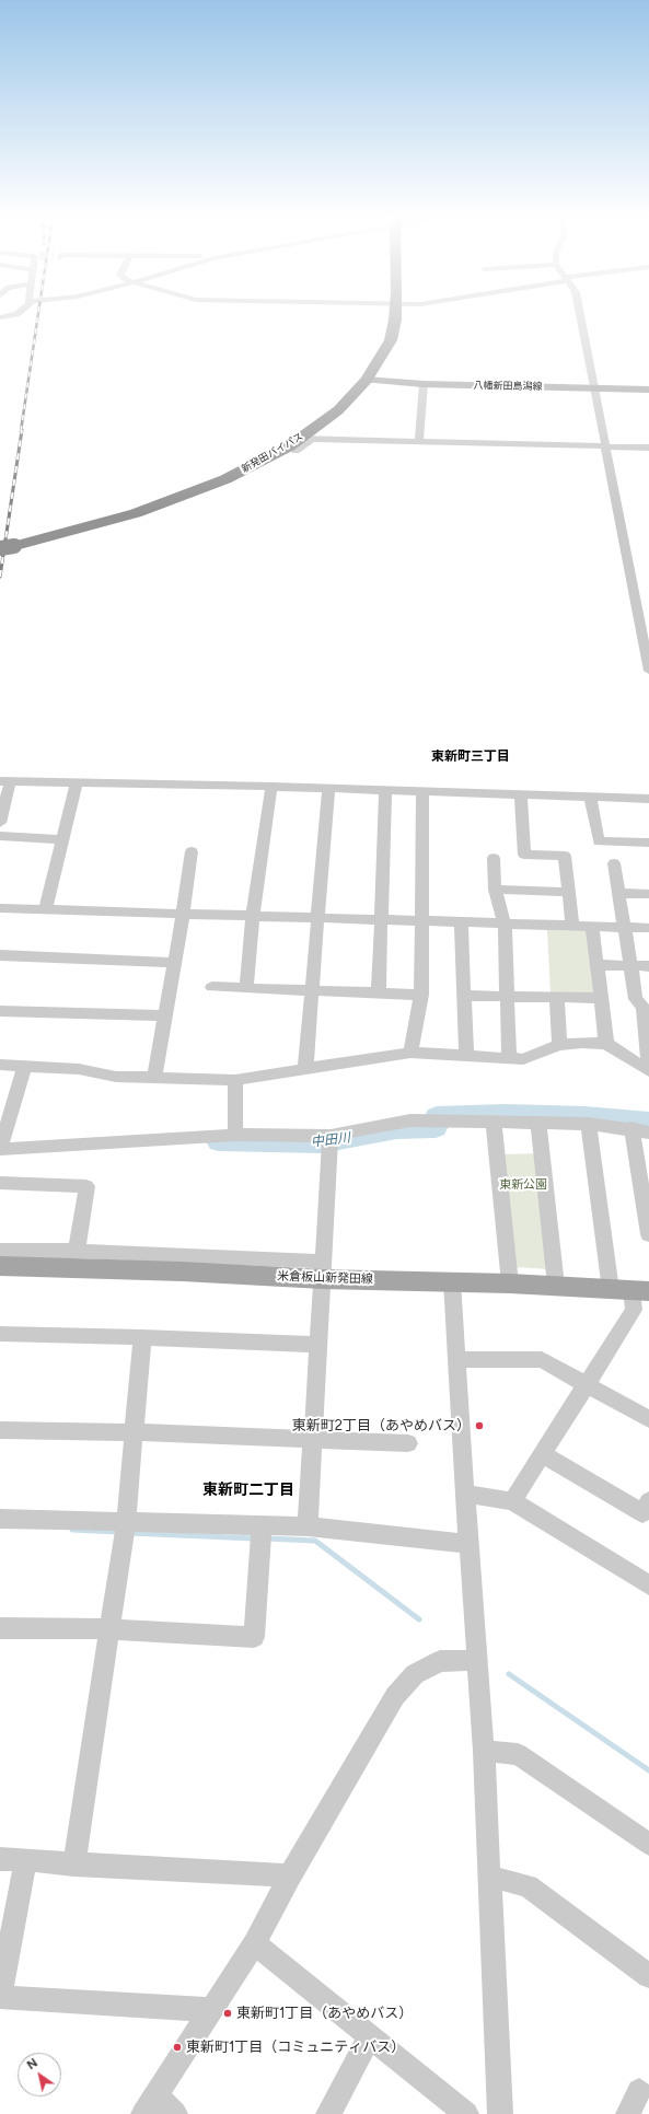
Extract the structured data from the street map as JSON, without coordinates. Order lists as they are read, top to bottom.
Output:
{
  "streets": {
    "highway": ["新発田バイパス"],
    "main road": ["八幡新田島潟線", "米倉板山新発田線"]
  },
  "crossings": [
    ["八幡新田島潟線", "新発田バイパス"]
  ],
  "districts": ["東新町三丁目", "東新町二丁目"],
  "water": ["中田川"],
  "parks": ["東新公園"],
  "places": ["東新町2丁目（あやめバス）", "東新町1丁目（あやめバス）", "東新町1丁目（コミュニティバス）"],
  "north": "top left"
}
